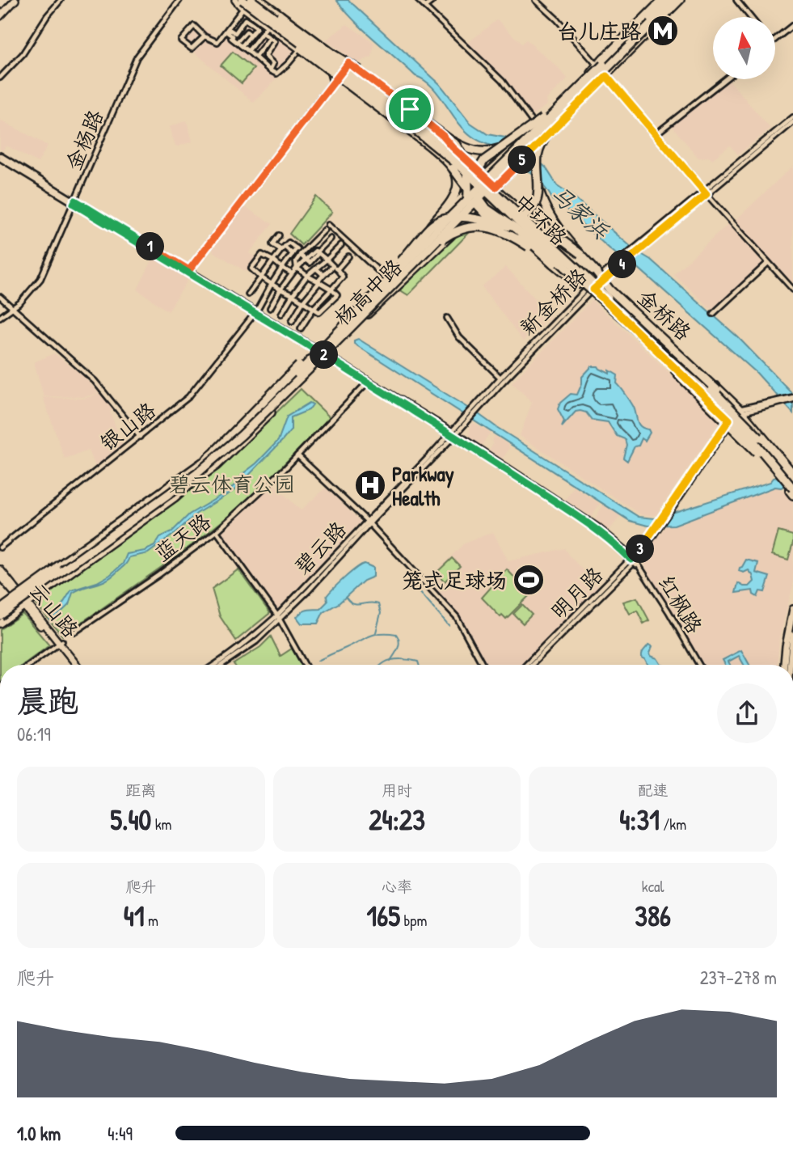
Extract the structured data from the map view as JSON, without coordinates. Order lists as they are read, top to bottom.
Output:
{
  "streets": {
    "highway": ["中环路", "杨高中路"],
    "main road": ["金桥路", "云山路"],
    "street": [
      "金杨路",
      "新金桥路",
      "银山路",
      "蓝天路",
      "碧云路",
      "明月路",
      "红枫路"
    ]
  },
  "crossings": [
    ["金杨路", "红枫路"],
    ["中环路", "金桥路"],
    ["杨高中路", "金桥路"],
    ["杨高中路", "红枫路"],
    ["杨高中路", "云山路"],
    ["新金桥路", "金桥路"],
    ["新金桥路", "碧云路"],
    ["新金桥路", "红枫路"],
    ["金桥路", "明月路"],
    ["银山路", "红枫路"],
    ["蓝天路", "红枫路"],
    ["碧云路", "红枫路"],
    ["明月路", "红枫路"]
  ],
  "water": ["马家浜"],
  "parks": ["碧云体育公园"],
  "places": {
    "metro station": ["台儿庄路"],
    "hospital": ["Parkway Health"],
    "sports": ["笼式足球场"]
  },
  "north": "top",
  "page": {
    "pins": [
      "5",
      "1",
      "4",
      "2",
      "3"
    ],
    "heading": ["晨跑", "06:19"],
    "stats": [
      ["距离", "5.40 km"],
      ["用时", "24:23"],
      ["配速", "4:31 /km"],
      ["爬升", "41 m"],
      ["心率", "165 bpm"],
      ["kcal", "386"]
    ],
    "chart": ["爬升", "237–278 m"],
    "list": [
      {
        "name": "1.0 km",
        "note": "4:49"
      }
    ]
  }
}
